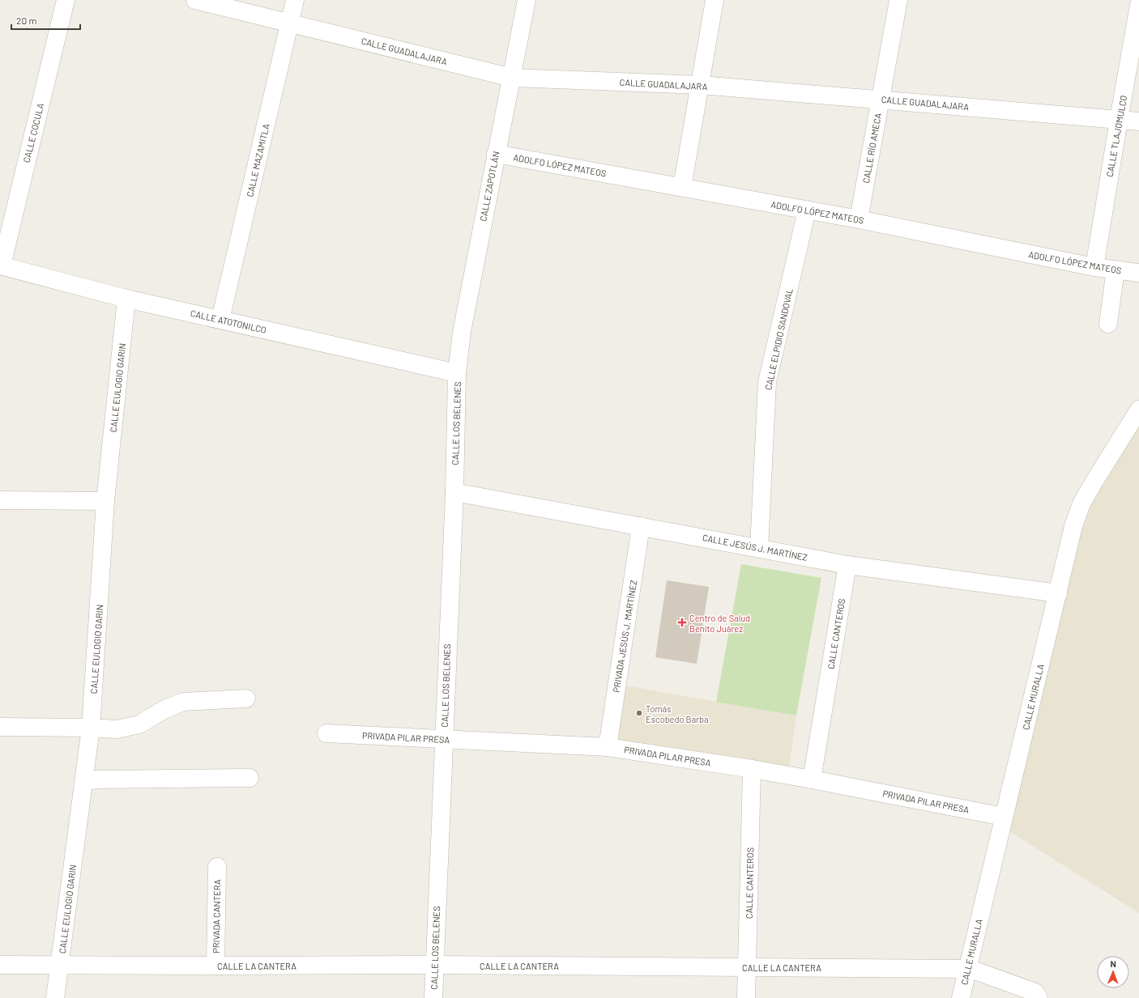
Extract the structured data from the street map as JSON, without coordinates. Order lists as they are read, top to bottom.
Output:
{
  "streets": {
    "street": [
      "CALLE GUADALAJARA",
      "CALLE COCULA",
      "CALLE TLAJOMULCO",
      "CALLE RÍO AMECA",
      "CALLE MAZAMITLA",
      "ADOLFO LÓPEZ MATEOS",
      "CALLE ZAPOTLÁN",
      "CALLE ATOTONILCO",
      "CALLE ELPIDIO SANDOVAL",
      "CALLE EULOGIO GARIN",
      "CALLE LOS BELENES",
      "CALLE JESÚS J. MARTÍNEZ",
      "CALLE CANTEROS",
      "PRIVADA JESÚS J. MARTÍNEZ",
      "CALLE MURALLA",
      "PRIVADA PILAR PRESA",
      "PRIVADA CANTERA",
      "CALLE LA CANTERA"
    ]
  },
  "crossings": [
    ["CALLE GUADALAJARA", "CALLE TLAJOMULCO"],
    ["CALLE GUADALAJARA", "CALLE RÍO AMECA"],
    ["CALLE GUADALAJARA", "CALLE MAZAMITLA"],
    ["CALLE GUADALAJARA", "CALLE ZAPOTLÁN"],
    ["CALLE COCULA", "CALLE ATOTONILCO"],
    ["CALLE TLAJOMULCO", "ADOLFO LÓPEZ MATEOS"],
    ["CALLE RÍO AMECA", "ADOLFO LÓPEZ MATEOS"],
    ["CALLE MAZAMITLA", "CALLE ATOTONILCO"],
    ["ADOLFO LÓPEZ MATEOS", "CALLE ZAPOTLÁN"],
    ["ADOLFO LÓPEZ MATEOS", "CALLE ELPIDIO SANDOVAL"],
    ["CALLE ZAPOTLÁN", "CALLE ATOTONILCO"],
    ["CALLE ZAPOTLÁN", "CALLE LOS BELENES"],
    ["CALLE ATOTONILCO", "CALLE EULOGIO GARIN"],
    ["CALLE ATOTONILCO", "CALLE LOS BELENES"],
    ["CALLE ELPIDIO SANDOVAL", "CALLE JESÚS J. MARTÍNEZ"],
    ["CALLE EULOGIO GARIN", "CALLE LA CANTERA"],
    ["CALLE LOS BELENES", "CALLE JESÚS J. MARTÍNEZ"],
    ["CALLE LOS BELENES", "PRIVADA PILAR PRESA"],
    ["CALLE LOS BELENES", "CALLE LA CANTERA"],
    ["CALLE JESÚS J. MARTÍNEZ", "CALLE CANTEROS"],
    ["CALLE JESÚS J. MARTÍNEZ", "PRIVADA JESÚS J. MARTÍNEZ"],
    ["CALLE JESÚS J. MARTÍNEZ", "CALLE MURALLA"],
    ["CALLE CANTEROS", "PRIVADA PILAR PRESA"],
    ["CALLE CANTEROS", "CALLE LA CANTERA"],
    ["PRIVADA JESÚS J. MARTÍNEZ", "PRIVADA PILAR PRESA"],
    ["CALLE MURALLA", "PRIVADA PILAR PRESA"],
    ["CALLE MURALLA", "CALLE LA CANTERA"],
    ["PRIVADA CANTERA", "CALLE LA CANTERA"]
  ],
  "places": {
    "health": ["Centro de Salud Benito Juárez"],
    "other": ["Tomás Escobedo Barba"]
  },
  "scale_bar": "20 m",
  "north": "top"
}
